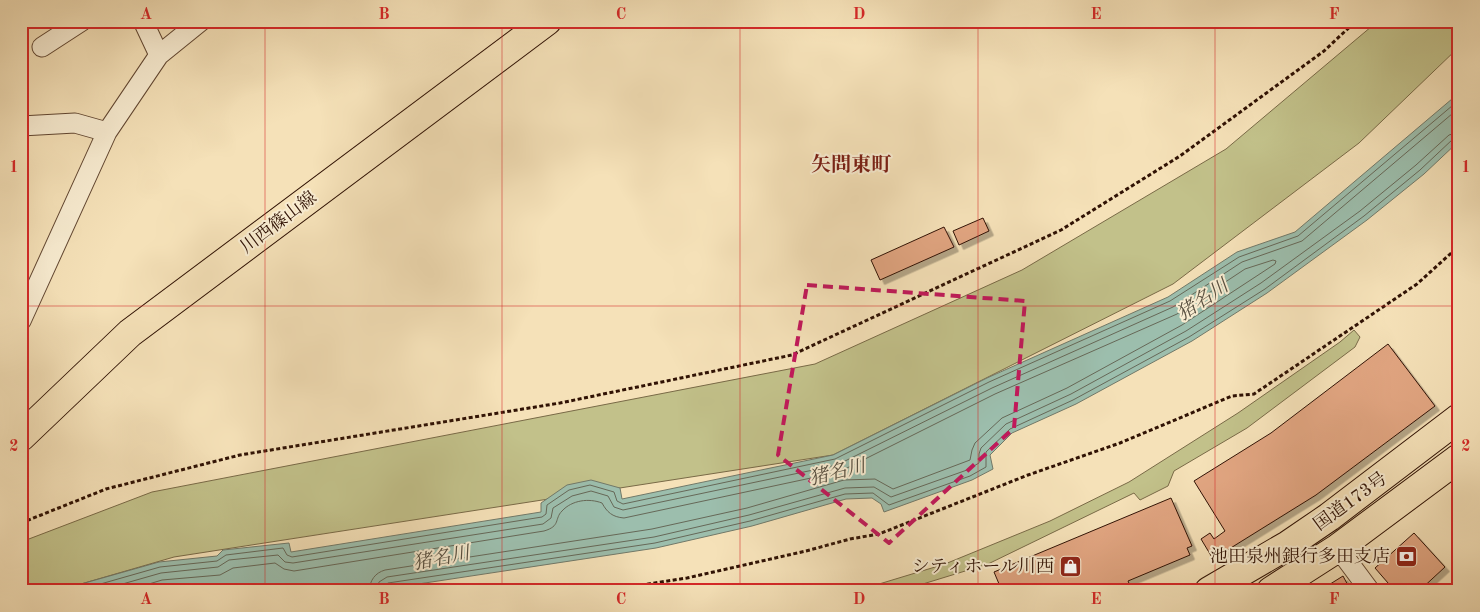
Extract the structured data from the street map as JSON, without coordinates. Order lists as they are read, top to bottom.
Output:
{
  "streets": {
    "main road": ["川西篠山線", "国道173号"]
  },
  "districts": ["矢問東町"],
  "water": ["猪名川"],
  "places": {
    "bank": ["池田泉州銀行多田支店"],
    "shop": ["シティホール川西"]
  },
  "grid": {
    "columns": [
      "A",
      "B",
      "C",
      "D",
      "E",
      "F"
    ],
    "rows": ["1", "2"]
  }
}
